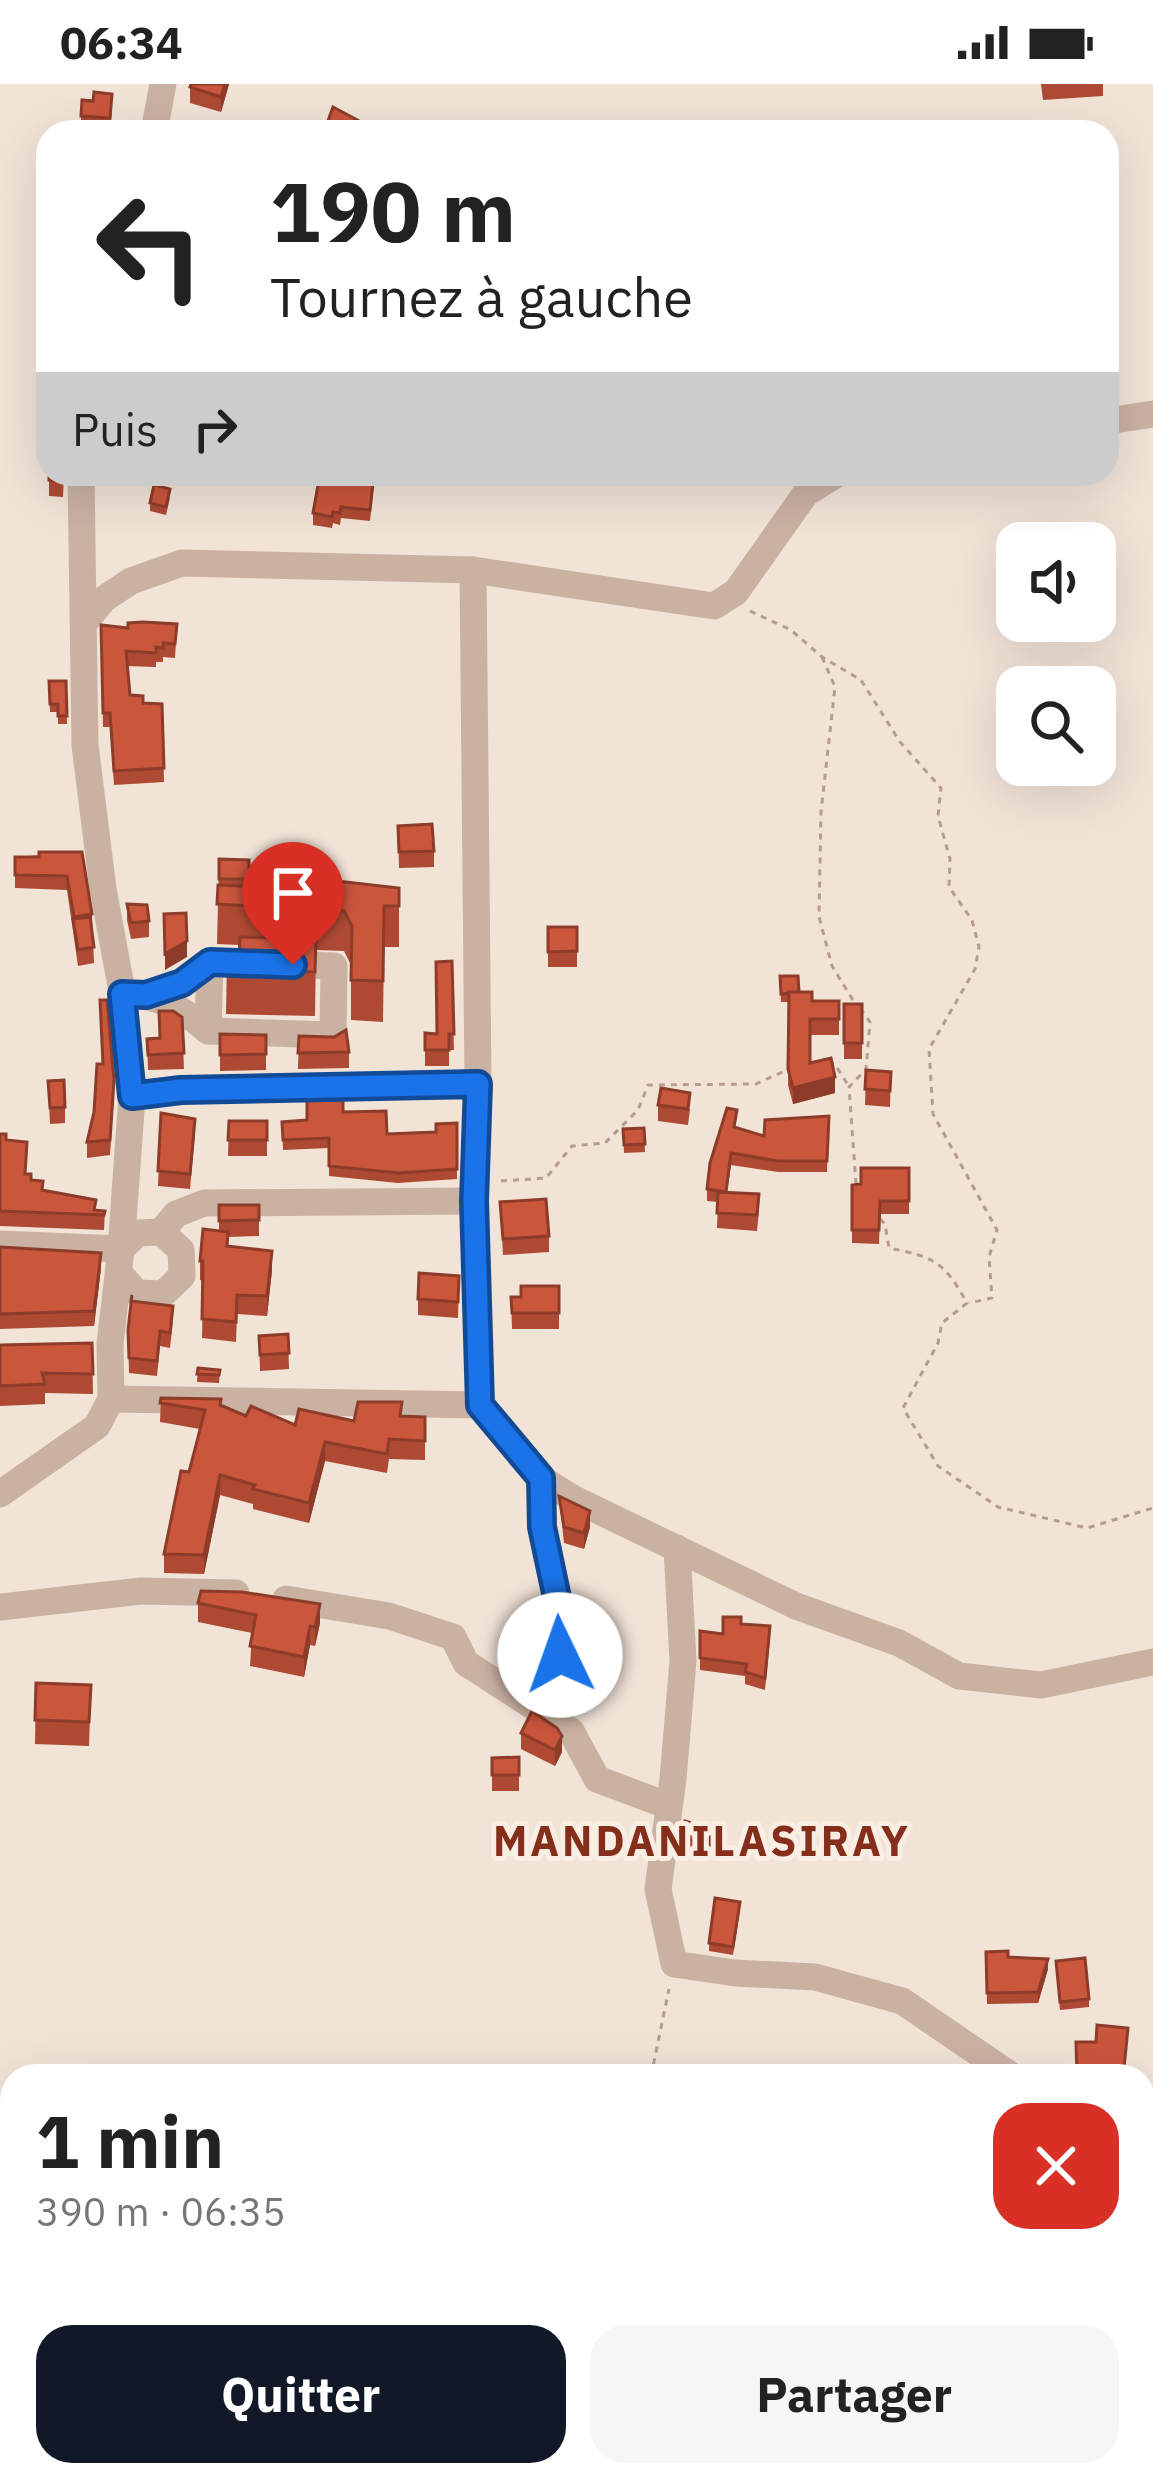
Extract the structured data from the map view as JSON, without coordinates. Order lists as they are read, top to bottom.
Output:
{
  "districts": ["MANDANILASIRAY"],
  "page": {
    "status": "06:34",
    "turn": ["190 m", "Tournez à gauche"],
    "then": "Puis",
    "heading": ["1 min", "390 m · 06:35"],
    "buttons": ["Quitter", "Partager"]
  }
}
